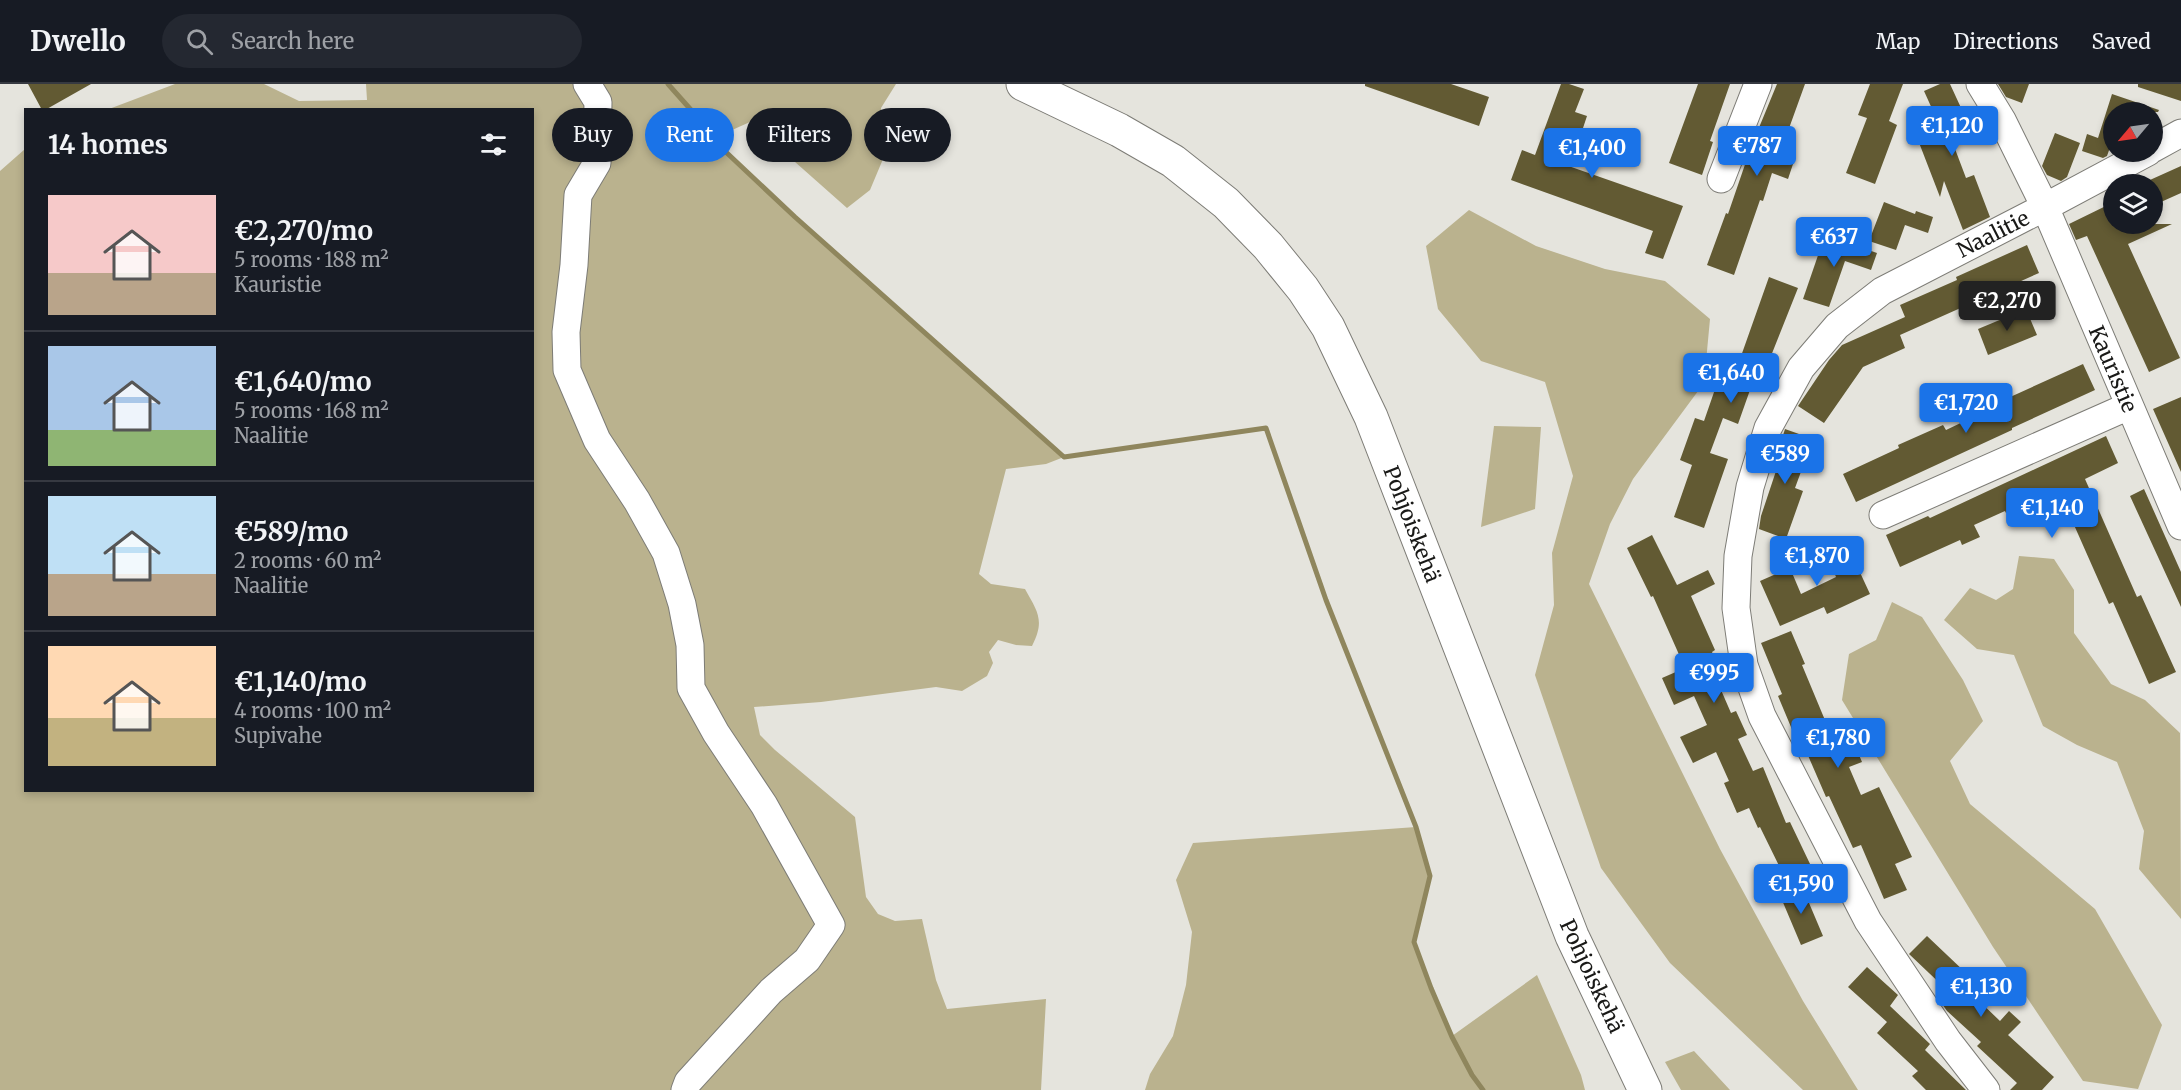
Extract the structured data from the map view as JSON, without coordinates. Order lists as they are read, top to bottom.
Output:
{
  "streets": {
    "main road": ["Pohjoiskehä"],
    "street": ["Naalitie", "Kauristie"]
  },
  "crossings": [
    ["Naalitie", "Kauristie"]
  ],
  "north": "bottom left",
  "page": {
    "header": "Dwello",
    "search": "Search here",
    "nav": ["Map", "Directions", "Saved"],
    "price": [
      "€1,120",
      "€787",
      "€1,400",
      "€637",
      "€2,270",
      "€1,640",
      "€1,720",
      "€589",
      "€1,140",
      "€1,870",
      "€995",
      "€1,780",
      "€1,590",
      "€1,130"
    ],
    "chip": [
      "Buy",
      "Rent",
      "Filters",
      "New"
    ],
    "heading": "14 homes",
    "list": [
      {
        "name": "€2,270/mo",
        "note": "5 rooms · 188 m² · Kauristie"
      },
      {
        "name": "€1,640/mo",
        "note": "5 rooms · 168 m² · Naalitie"
      },
      {
        "name": "€589/mo",
        "note": "2 rooms · 60 m² · Naalitie"
      },
      {
        "name": "€1,140/mo",
        "note": "4 rooms · 100 m² · Supivahe"
      }
    ]
  }
}
